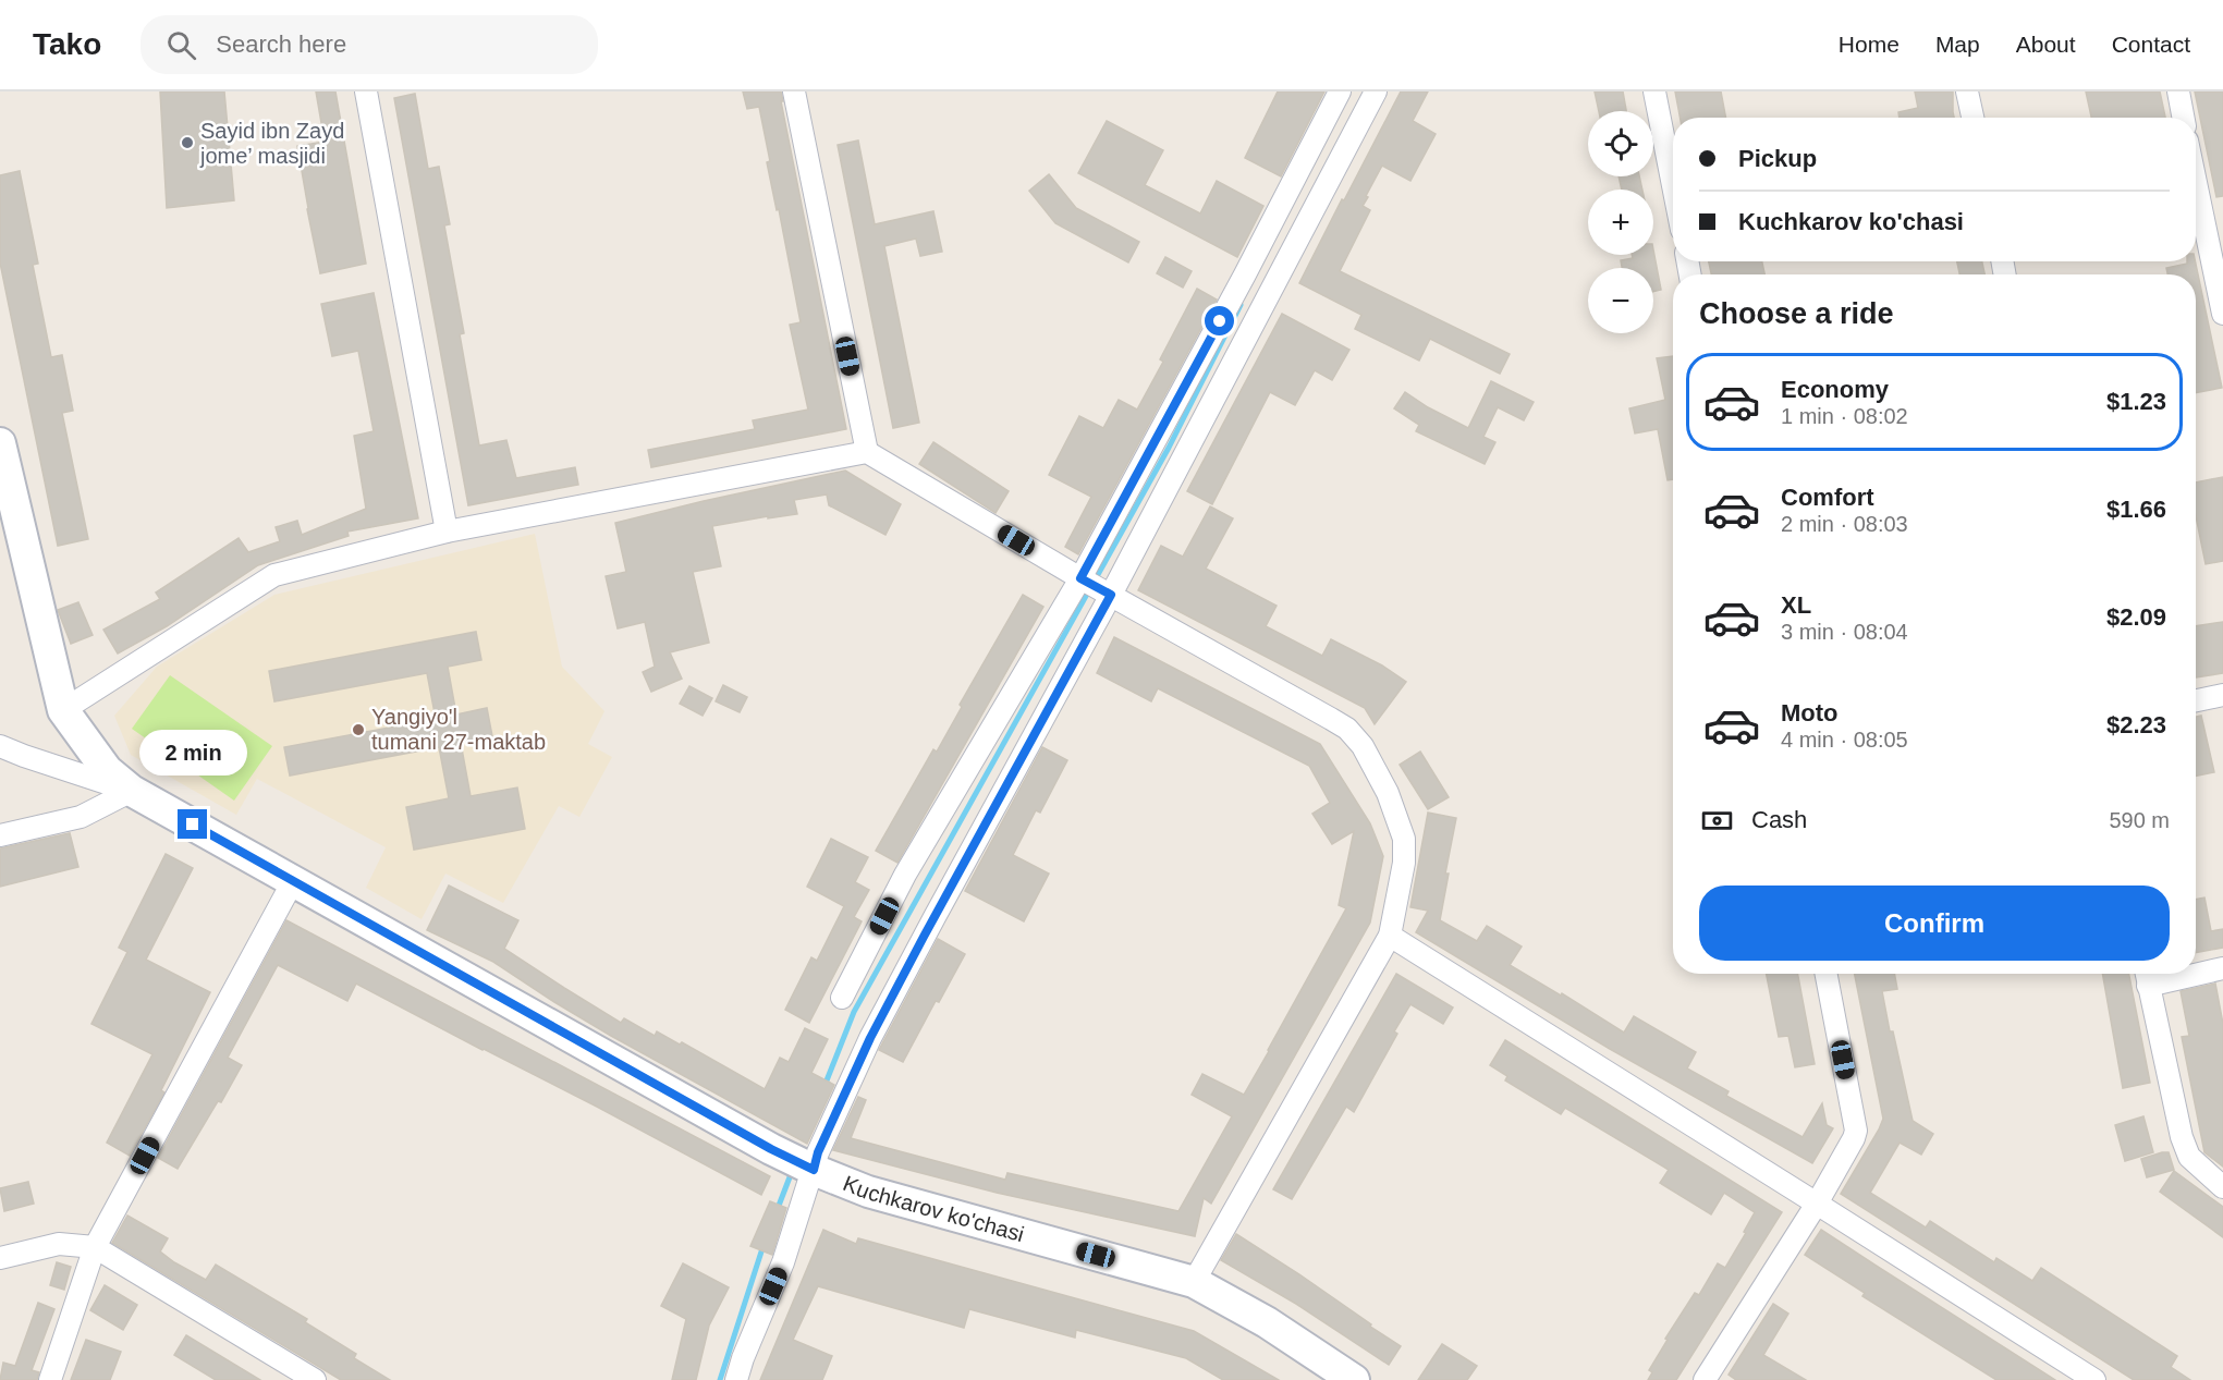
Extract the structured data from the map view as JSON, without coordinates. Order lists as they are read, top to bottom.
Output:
{
  "streets": {
    "main road": ["Kuchkarov ko'chasi"]
  },
  "places": ["Sayid ibn Zayd jome’ masjidi", "Yangiyo'l tumani 27-maktab"],
  "page": {
    "header": "Tako",
    "search": "Search here",
    "nav": [
      "Home",
      "Map",
      "About",
      "Contact"
    ],
    "map_buttons": ["+", "−"],
    "banner": ["Pickup", "Kuchkarov ko'chasi"],
    "heading": "Choose a ride",
    "list": [
      {
        "name": "Economy",
        "note": "1 min · 08:02",
        "value": "$1.23"
      },
      {
        "name": "Comfort",
        "note": "2 min · 08:03",
        "value": "$1.66"
      },
      {
        "name": "XL",
        "note": "3 min · 08:04",
        "value": "$2.09"
      },
      {
        "name": "Moto",
        "note": "4 min · 08:05",
        "value": "$2.23"
      }
    ],
    "bubble": "2 min",
    "pay": ["Cash", "590 m"],
    "buttons": "Confirm"
  }
}
